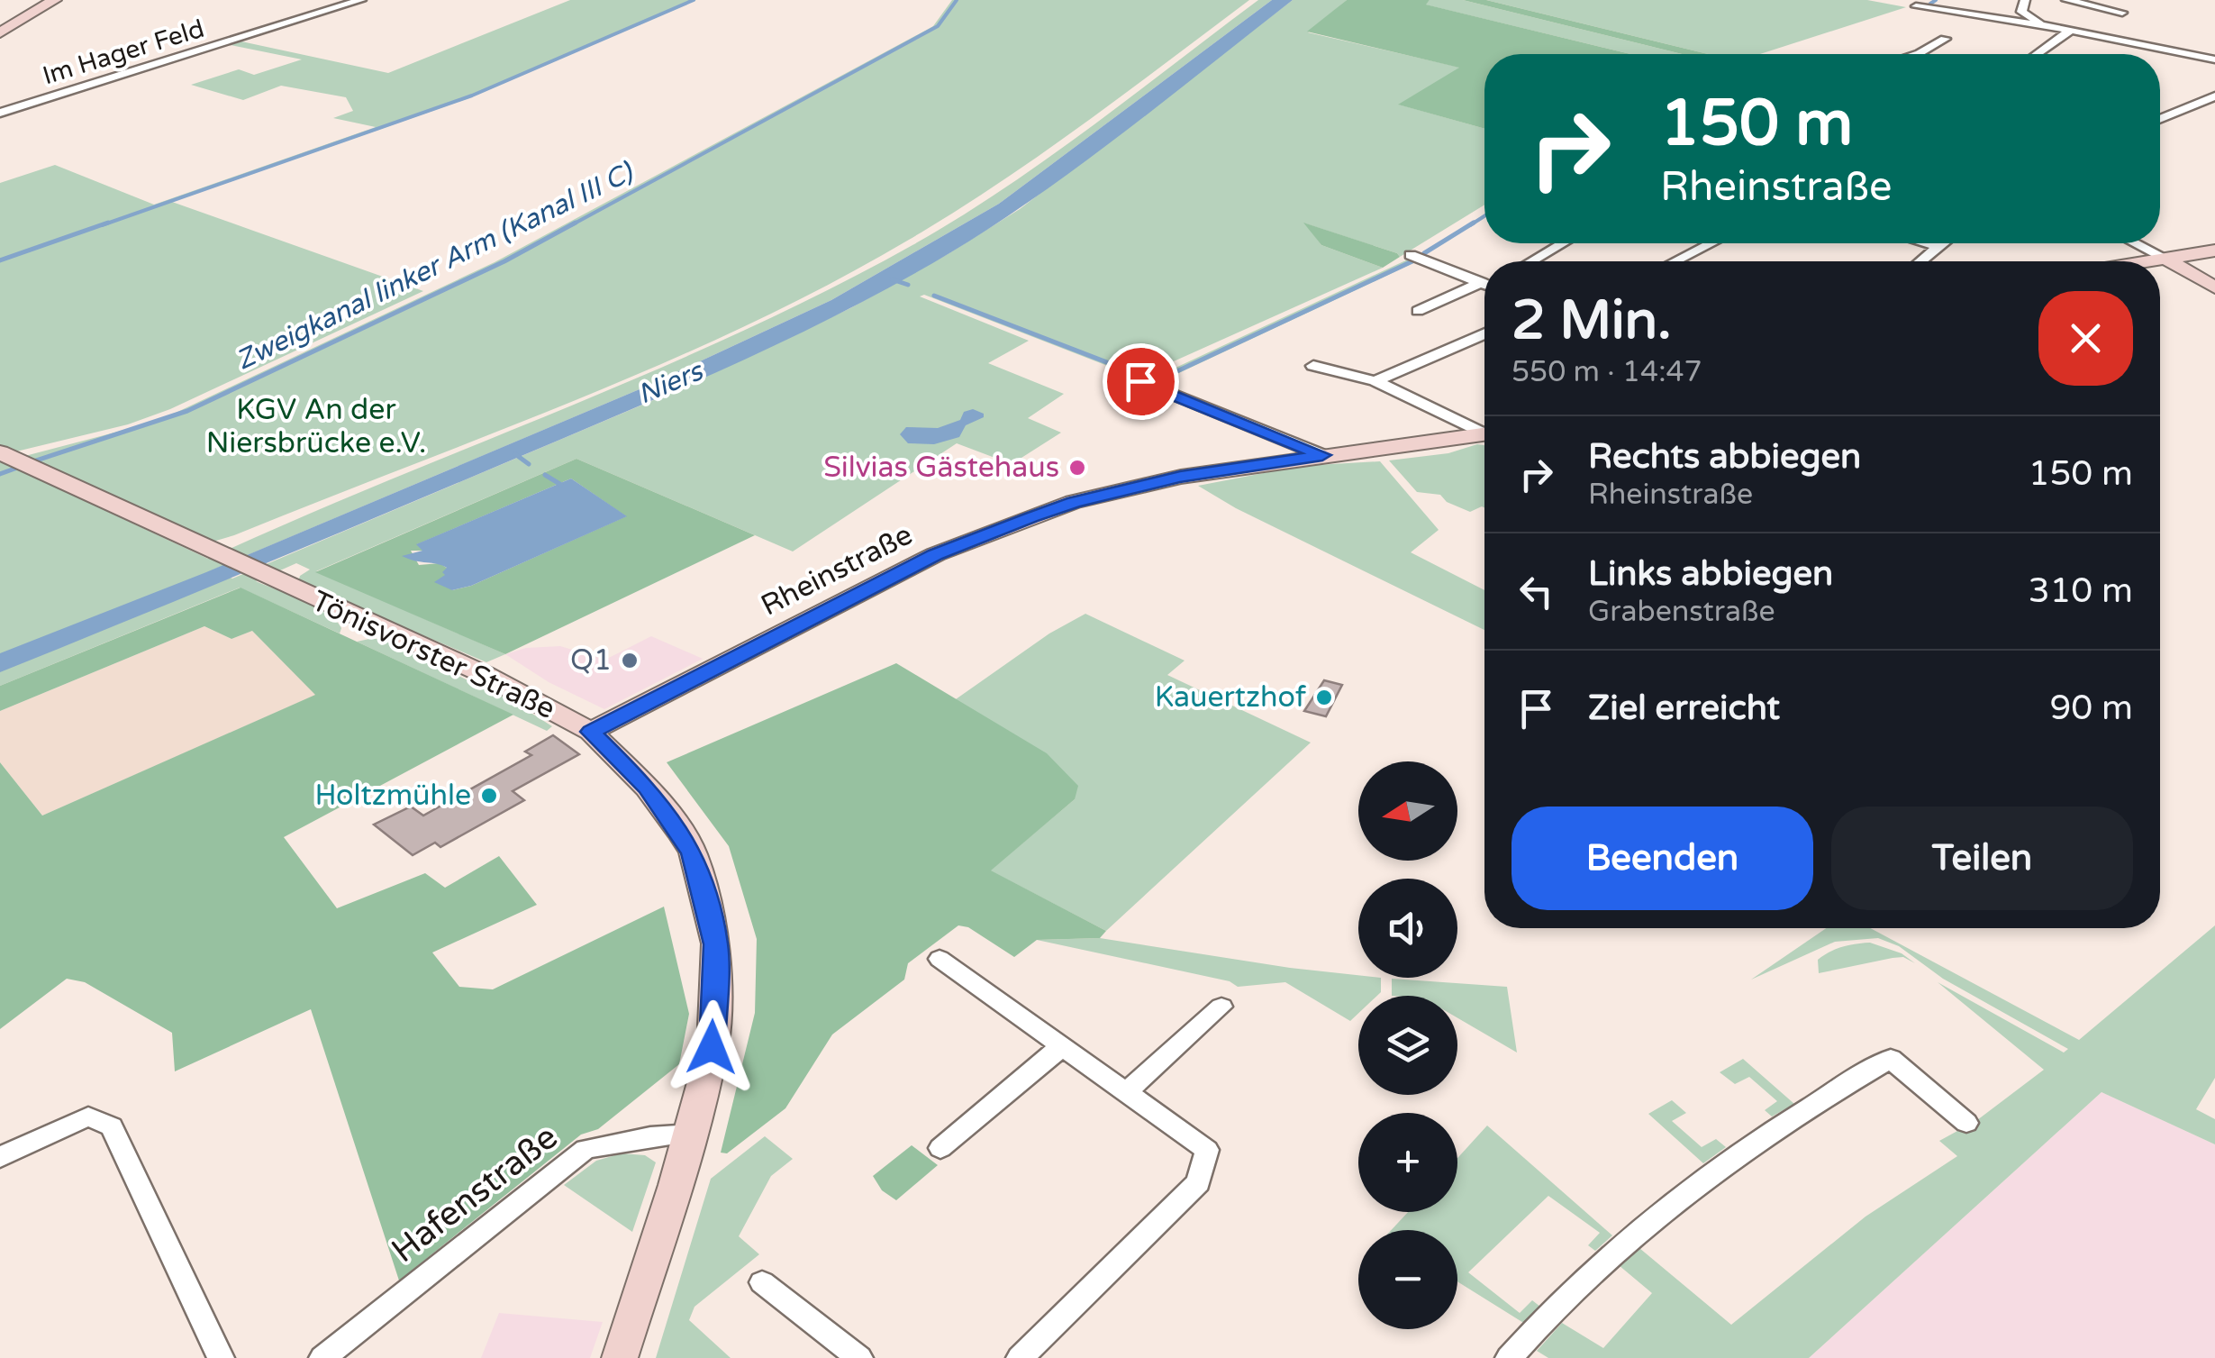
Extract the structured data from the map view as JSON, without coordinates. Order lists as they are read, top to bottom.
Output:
{
  "streets": {
    "main road": ["Rheinstraße", "Tönisvorster Straße"],
    "street": ["Im Hager Feld", "Hafenstraße"]
  },
  "crossings": [
    ["Rheinstraße", "Tönisvorster Straße"],
    ["Tönisvorster Straße", "Hafenstraße"]
  ],
  "water": ["Zweigkanal linker Arm (Kanal III C)", "Niers"],
  "parks": ["KGV An der Niersbrücke e.V."],
  "places": [
    "Silvias Gästehaus",
    "Q1",
    "Kauertzhof",
    "Holtzmühle"
  ],
  "north": "left",
  "page": {
    "turn": ["150 m", "Rheinstraße"],
    "heading": ["2 Min.", "550 m · 14:47"],
    "list": [
      {
        "name": "Rechts abbiegen",
        "note": "Rheinstraße",
        "value": "150 m"
      },
      {
        "name": "Links abbiegen",
        "note": "Grabenstraße",
        "value": "310 m"
      },
      {
        "name": "Ziel erreicht",
        "value": "90 m"
      }
    ],
    "map_buttons": ["+", "−"],
    "buttons": ["Beenden", "Teilen"]
  }
}
